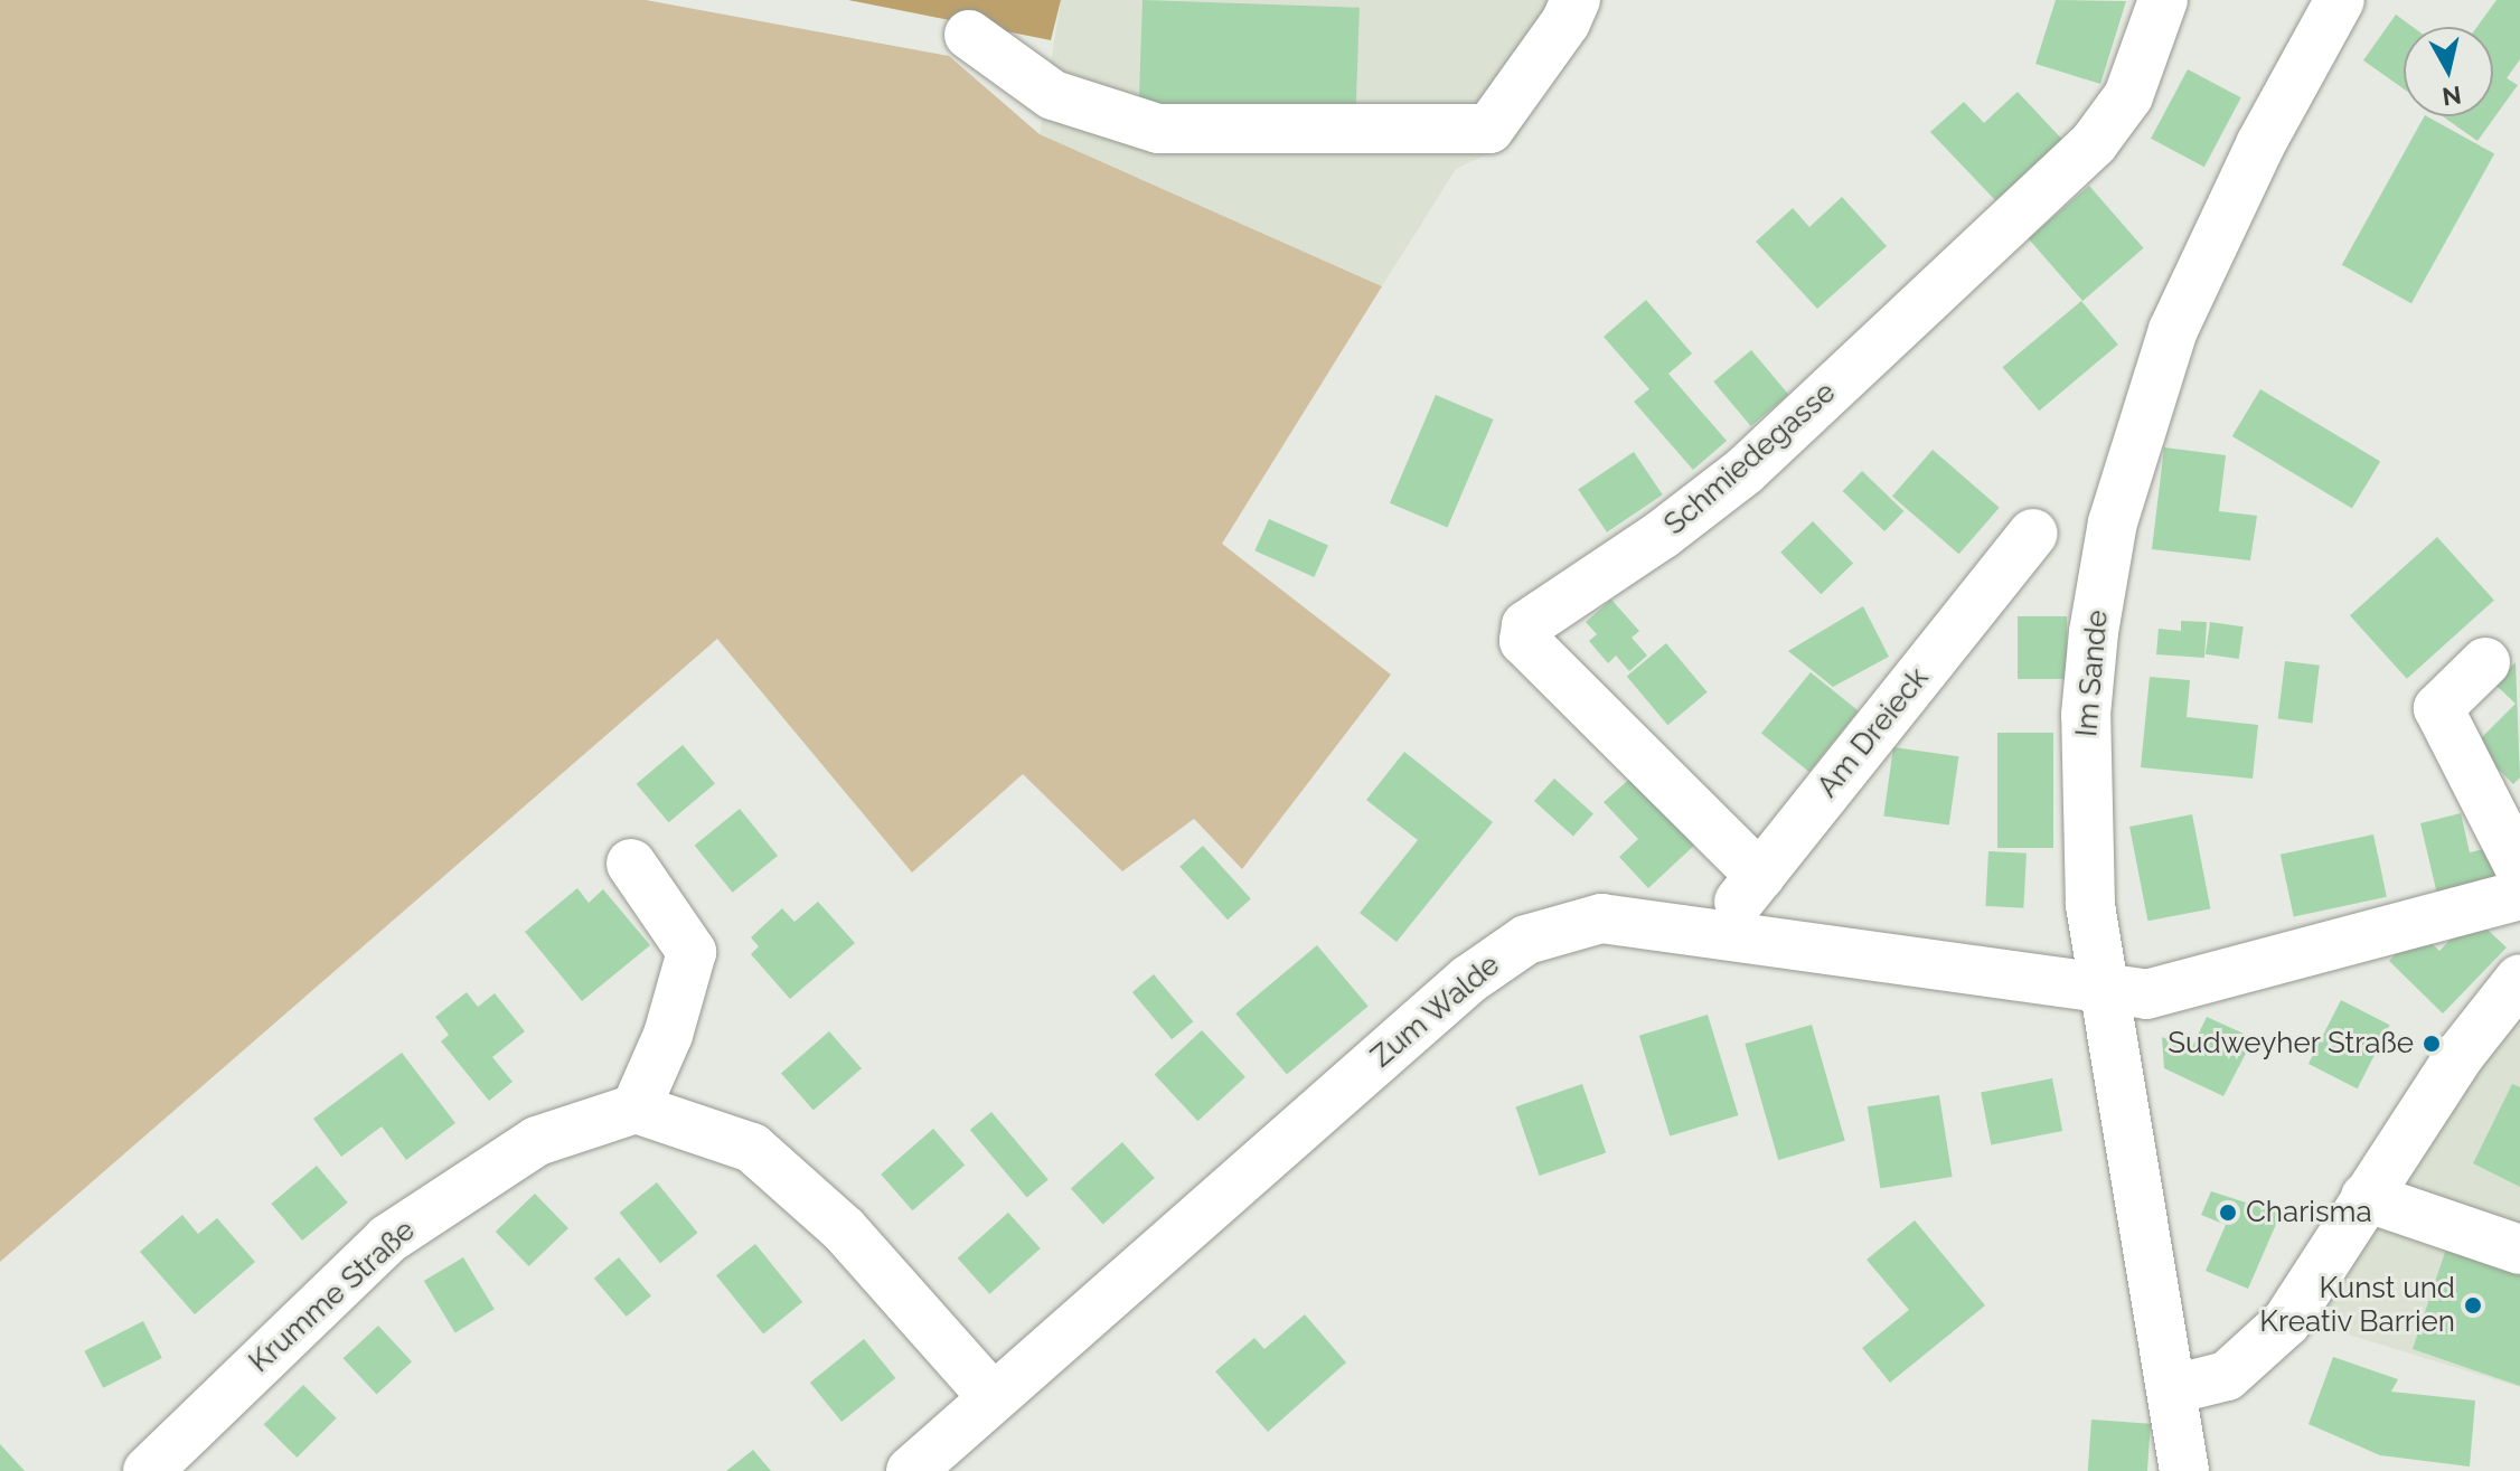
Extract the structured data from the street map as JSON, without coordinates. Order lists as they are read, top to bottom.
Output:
{
  "streets": {
    "street": [
      "Schmiedegasse",
      "Im Sande",
      "Am Dreieck",
      "Zum Walde",
      "Krumme Straße"
    ]
  },
  "crossings": [
    ["Schmiedegasse", "Am Dreieck"],
    ["Im Sande", "Zum Walde"],
    ["Am Dreieck", "Zum Walde"]
  ],
  "places": ["Sudweyher Straße", "Charisma", "Kunst und Kreativ Barrien"],
  "north": "bottom"
}
